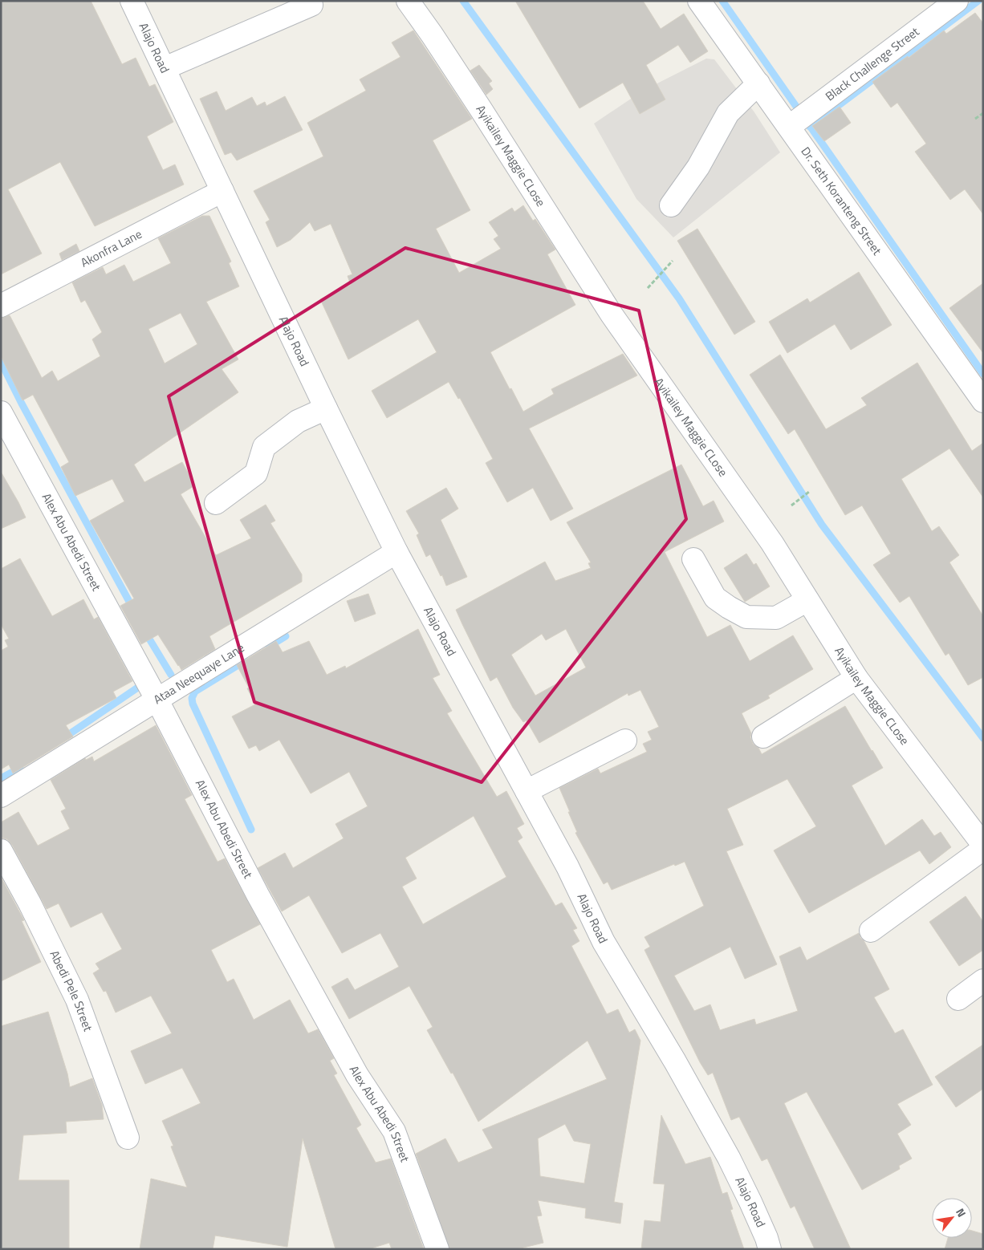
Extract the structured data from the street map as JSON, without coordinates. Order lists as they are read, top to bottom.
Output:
{
  "streets": {
    "street": [
      "Alajo Road",
      "Black Challenge Street",
      "Ayikailey Maggie CLose",
      "Dr. Seth Koranteng Street",
      "Akonfra Lane",
      "Alex Abu Abedi Street",
      "Ataa Neequaye Lane",
      "Abedi Pele Street"
    ]
  },
  "crossings": [
    ["Alajo Road", "Akonfra Lane"],
    ["Alajo Road", "Ataa Neequaye Lane"],
    ["Black Challenge Street", "Dr. Seth Koranteng Street"],
    ["Alex Abu Abedi Street", "Ataa Neequaye Lane"]
  ],
  "north": "top right"
}
